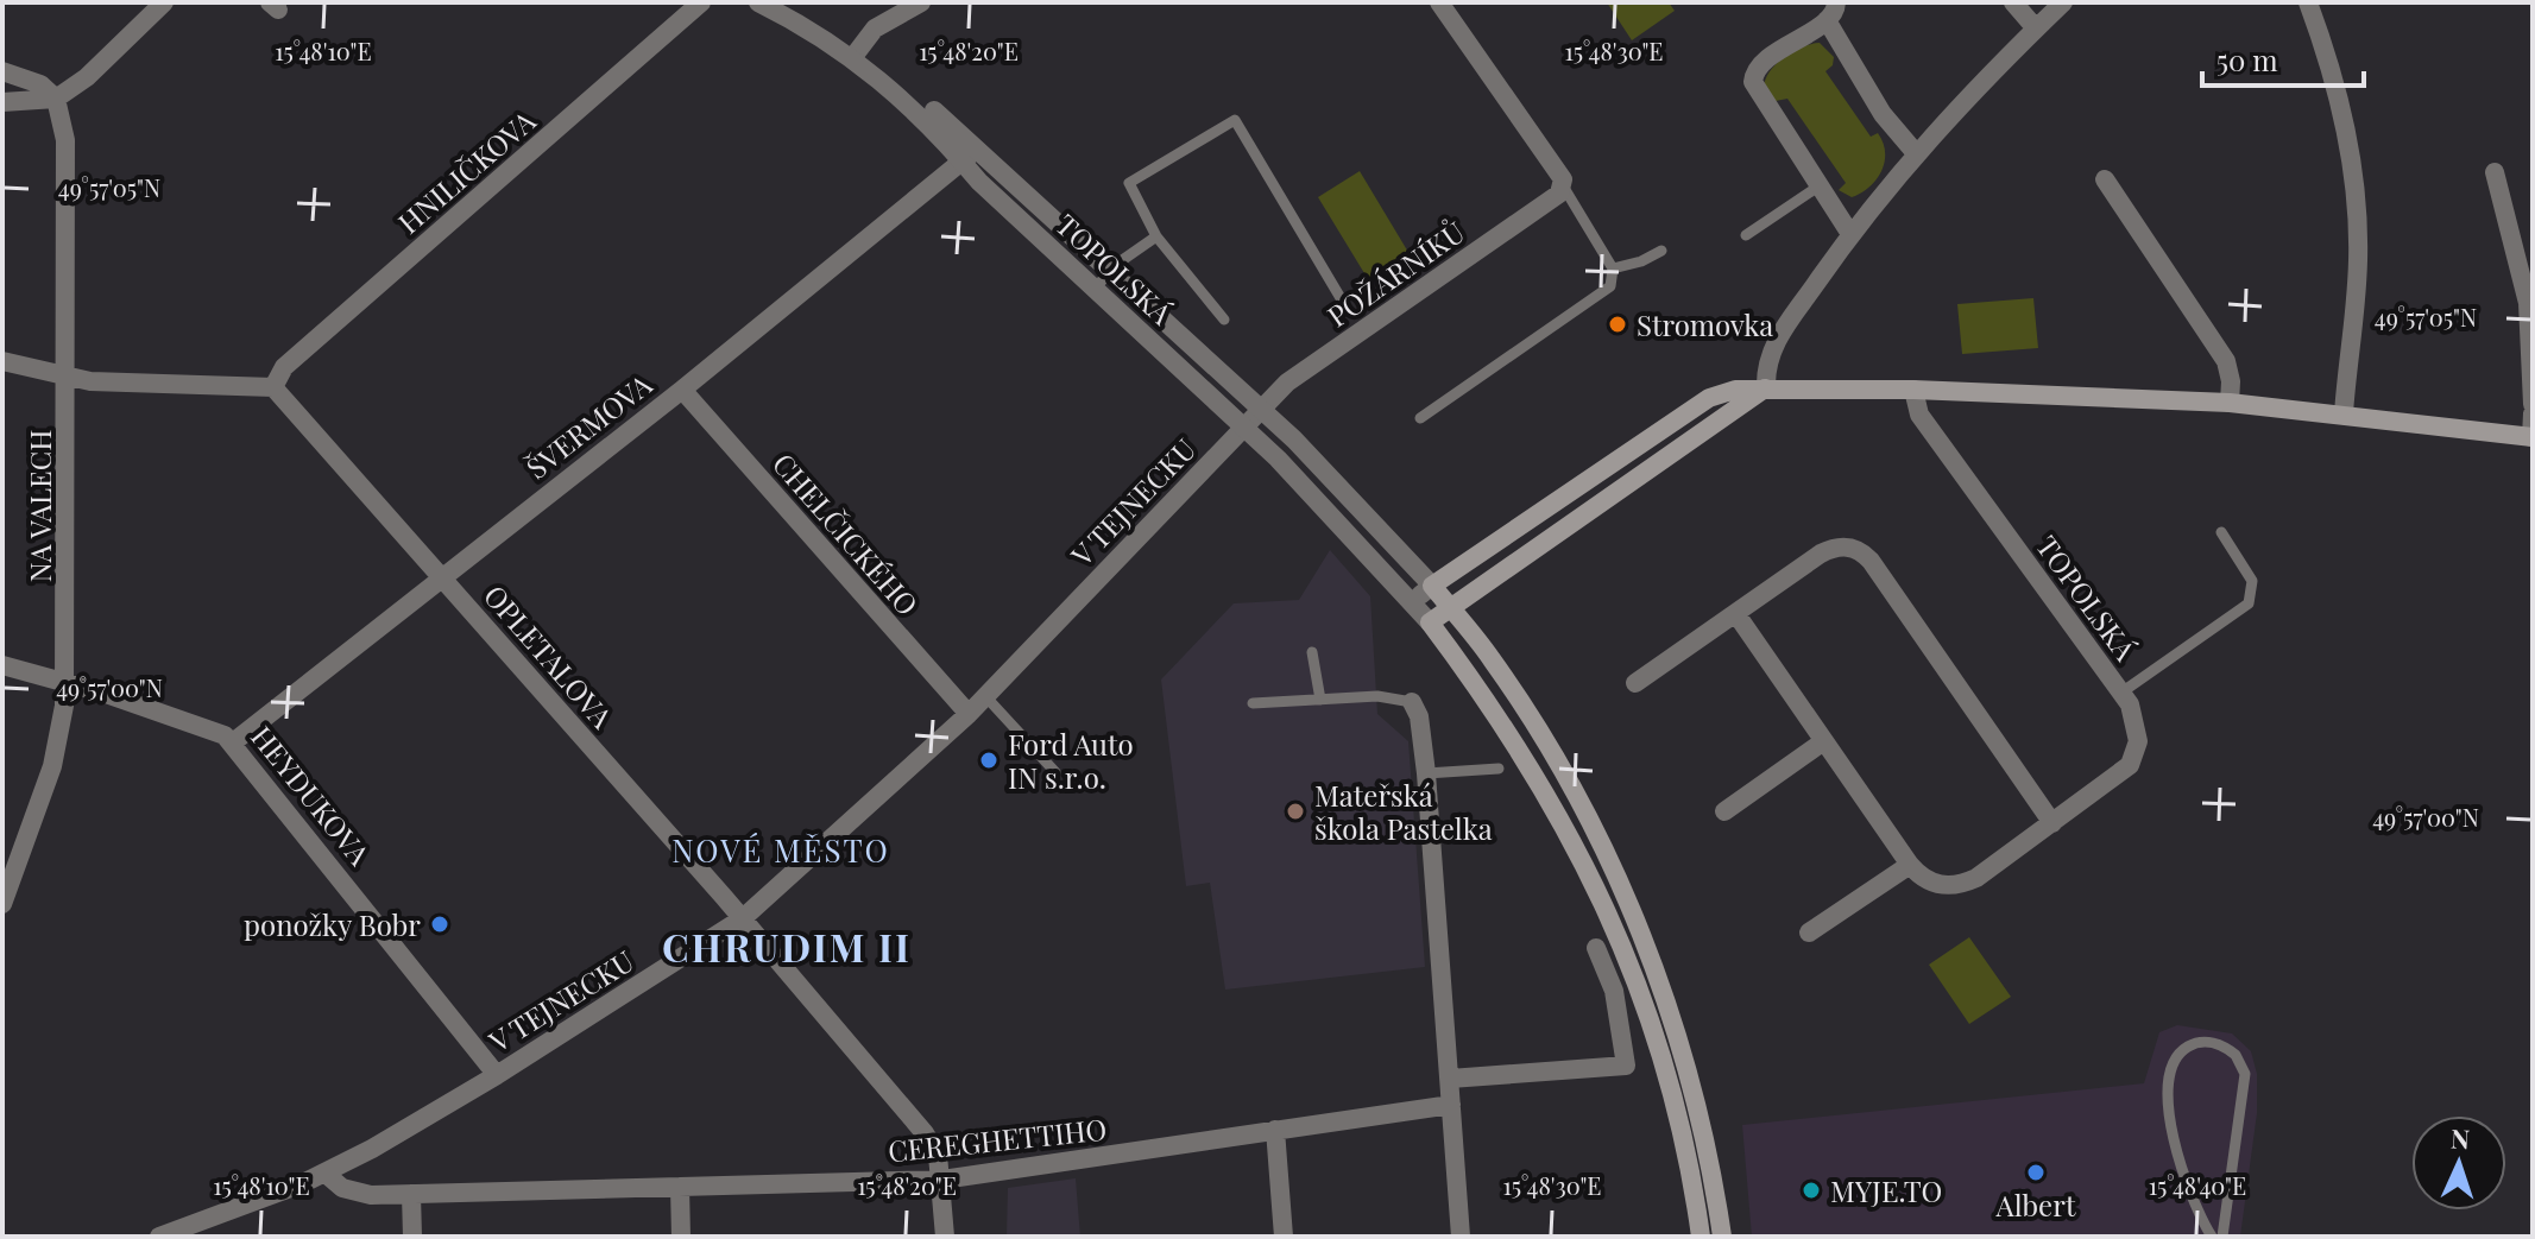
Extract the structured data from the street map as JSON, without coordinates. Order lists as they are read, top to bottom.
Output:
{
  "streets": {
    "street": [
      "HNILIČKOVA",
      "TOPOLSKÁ",
      "POŽÁRNÍKŮ",
      "ŠVERMOVA",
      "V TEJNECKU",
      "NA VALECH",
      "CHELČICKÉHO",
      "OPLETALOVA",
      "HEYDUKOVA",
      "CEREGHETTIHO"
    ]
  },
  "crossings": [
    ["HNILIČKOVA", "OPLETALOVA"],
    ["TOPOLSKÁ", "POŽÁRNÍKŮ"],
    ["TOPOLSKÁ", "ŠVERMOVA"],
    ["TOPOLSKÁ", "V TEJNECKU"],
    ["POŽÁRNÍKŮ", "V TEJNECKU"],
    ["ŠVERMOVA", "CHELČICKÉHO"],
    ["ŠVERMOVA", "OPLETALOVA"],
    ["ŠVERMOVA", "HEYDUKOVA"],
    ["V TEJNECKU", "CHELČICKÉHO"],
    ["V TEJNECKU", "OPLETALOVA"],
    ["V TEJNECKU", "HEYDUKOVA"],
    ["V TEJNECKU", "CEREGHETTIHO"],
    ["NA VALECH", "HEYDUKOVA"],
    ["OPLETALOVA", "CEREGHETTIHO"]
  ],
  "districts": ["NOVÉ MĚSTO", "CHRUDIM II"],
  "places": [
    "Stromovka",
    "Ford Auto IN s.r.o.",
    "Mateřská škola Pastelka",
    "ponožky Bobr",
    "Albert",
    "MYJE.TO"
  ],
  "scale_bar": "50 m",
  "north": "top",
  "coordinates": [
    "15°48'10\"E",
    "15°48'20\"E",
    "15°48'30\"E",
    "49°57'05\"N",
    "49°57'00\"N",
    "15°48'40\"E"
  ]
}
